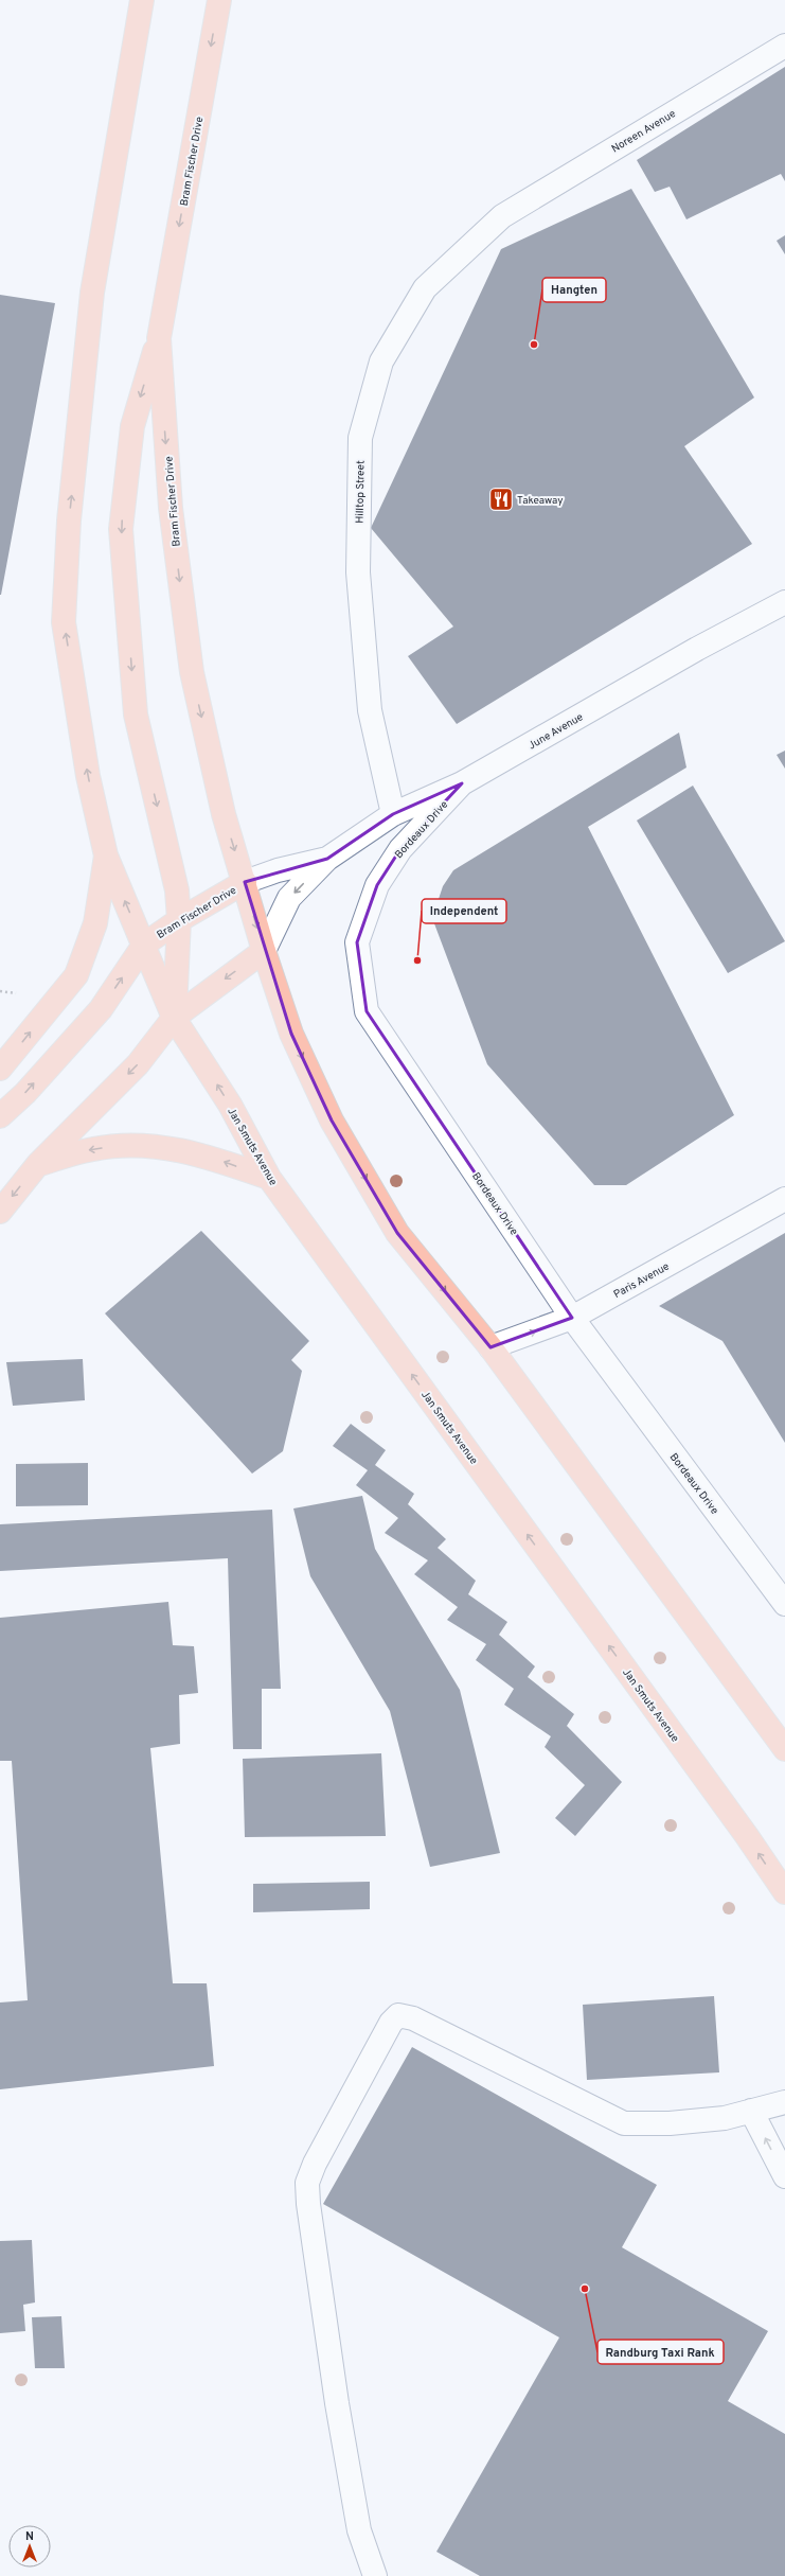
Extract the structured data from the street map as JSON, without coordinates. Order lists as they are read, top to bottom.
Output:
{
  "streets": {
    "main road": ["Bram Fischer Drive", "Jan Smuts Avenue"],
    "street": [
      "Noreen Avenue",
      "Hilltop Street",
      "June Avenue",
      "Bordeaux Drive",
      "Paris Avenue"
    ]
  },
  "crossings": [
    ["Noreen Avenue", "Hilltop Street"],
    ["Bram Fischer Drive", "June Avenue"],
    ["Bram Fischer Drive", "Jan Smuts Avenue"],
    ["Hilltop Street", "June Avenue"],
    ["June Avenue", "Bordeaux Drive"],
    ["Bordeaux Drive", "Paris Avenue"]
  ],
  "places": {
    "other": ["Hangten", "Independent", "Randburg Taxi Rank"],
    "restaurant": ["Takeaway"]
  },
  "north": "top"
}
